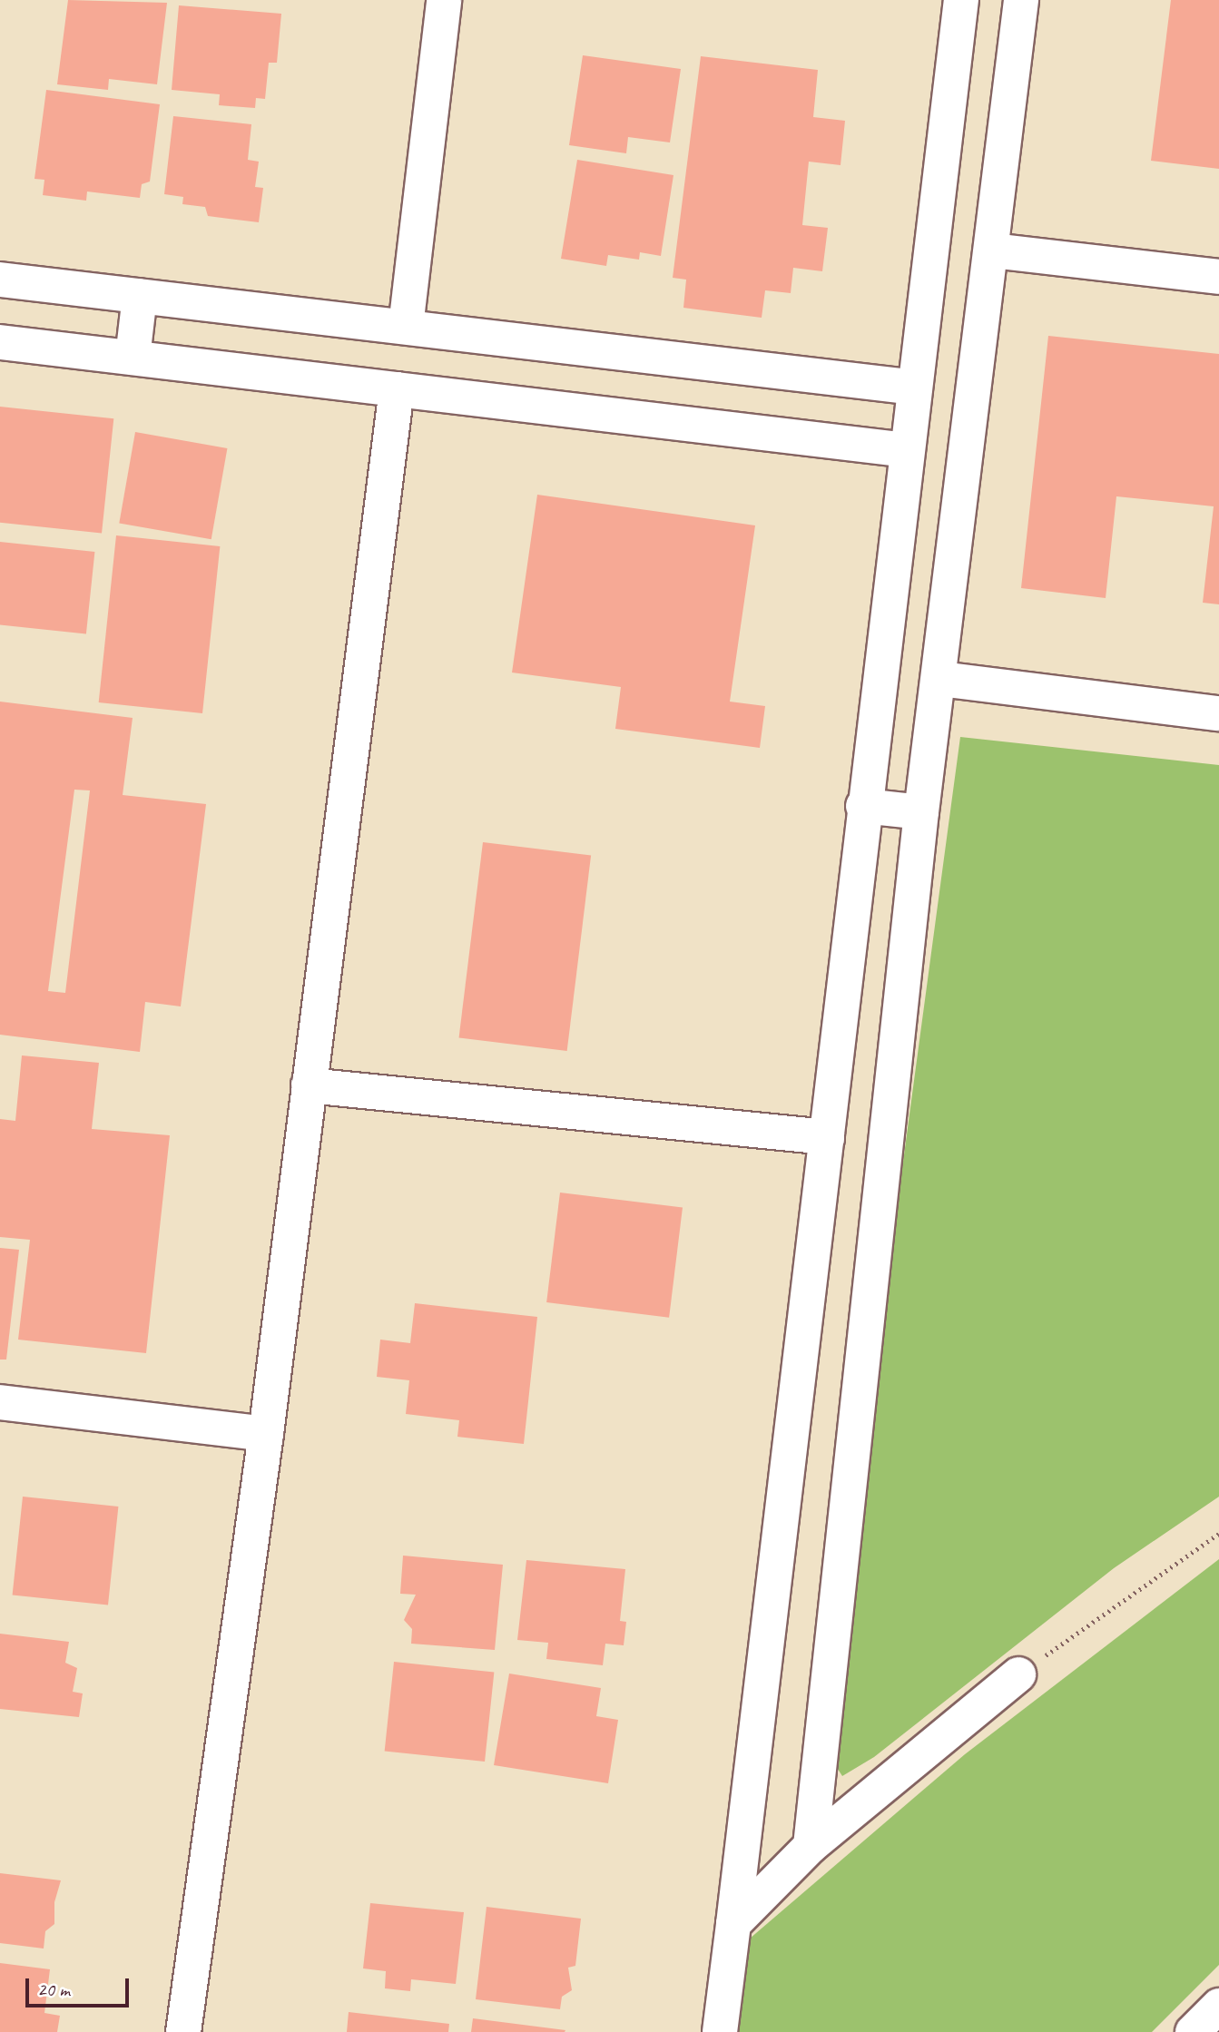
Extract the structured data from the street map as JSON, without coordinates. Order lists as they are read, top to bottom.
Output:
{
  "scale_bar": "20 m"
}
